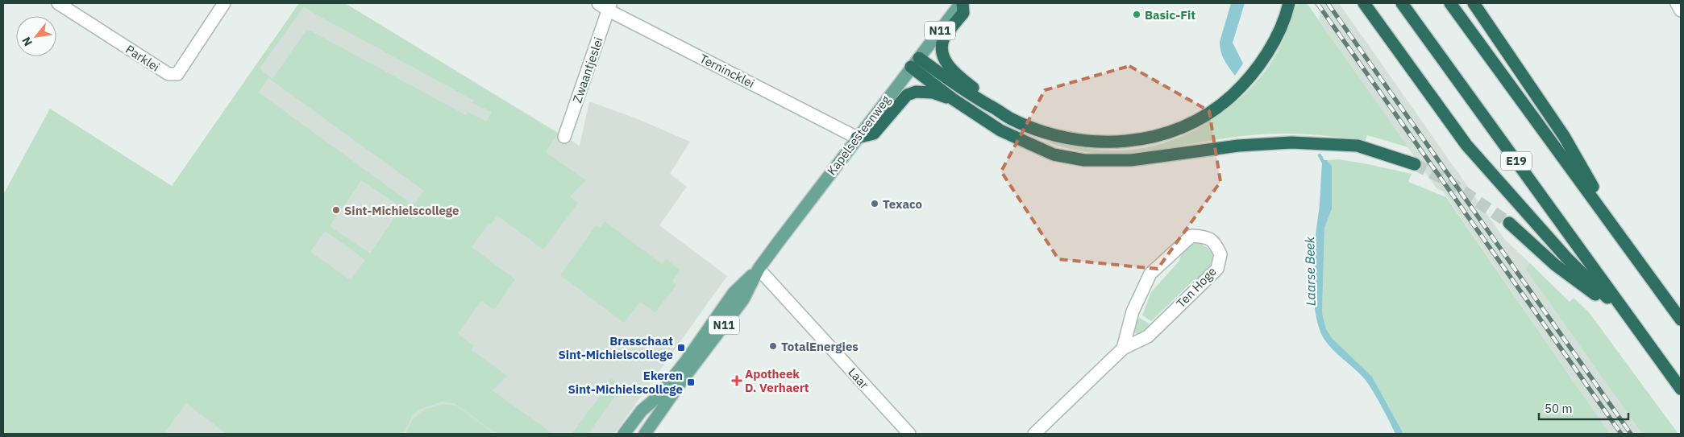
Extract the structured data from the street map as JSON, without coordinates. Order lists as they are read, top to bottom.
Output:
{
  "streets": {
    "highway": ["E19"],
    "main road": ["N11", "Kapelsesteenweg"],
    "street": [
      "Parklei",
      "Zwaantjeslei",
      "Ternincklei",
      "Ten Hoge",
      "Laar"
    ]
  },
  "crossings": [
    ["Zwaantjeslei", "Ternincklei"],
    ["Ternincklei", "Kapelsesteenweg"],
    ["Kapelsesteenweg", "Laar"]
  ],
  "water": ["Laarse Beek"],
  "places": {
    "other": [
      "Basic-Fit",
      "Texaco",
      "Sint-Michielscollege",
      "TotalEnergies"
    ],
    "transit": ["Brasschaat Sint-Michielscollege", "Ekeren Sint-Michielscollege"],
    "health": ["Apotheek D. Verhaert"]
  },
  "scale_bar": "50 m",
  "north": "bottom left"
}
